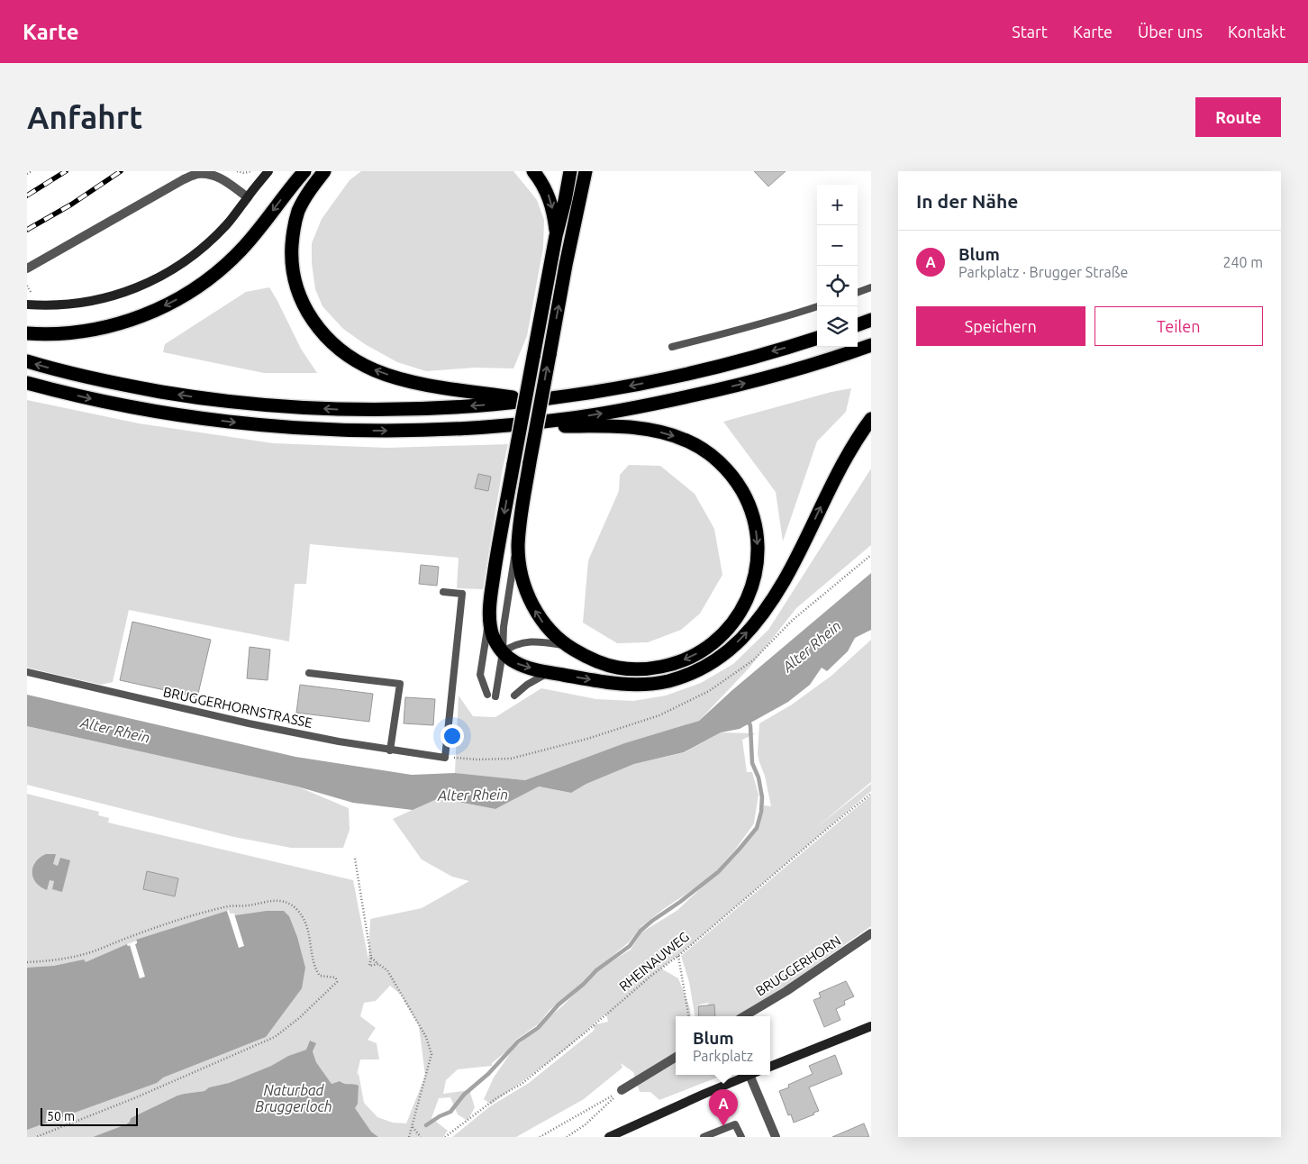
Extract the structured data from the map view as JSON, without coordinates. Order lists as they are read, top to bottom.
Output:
{
  "streets": {
    "street": ["BRUGGERHORN"],
    "lane": ["BRUGGERHORNSTRASSE"],
    "path": ["RHEINAUWEG"]
  },
  "water": ["Alter Rhein", "Naturbad Bruggerloch"],
  "scale_bar": "50 m",
  "page": {
    "header": "Karte",
    "nav": [
      "Start",
      "Karte",
      "Über uns",
      "Kontakt"
    ],
    "buttons": [
      "Route",
      ["Speichern", "Teilen"]
    ],
    "title": "Anfahrt",
    "heading": "In der Nähe",
    "map_buttons": ["+", "−"],
    "list": [
      {
        "mark": "A",
        "name": "Blum",
        "note": "Parkplatz · Brugger Straße",
        "value": "240 m"
      }
    ],
    "popup": ["Blum", "Parkplatz"],
    "pins": "A",
    "scale": "50 m"
  }
}
